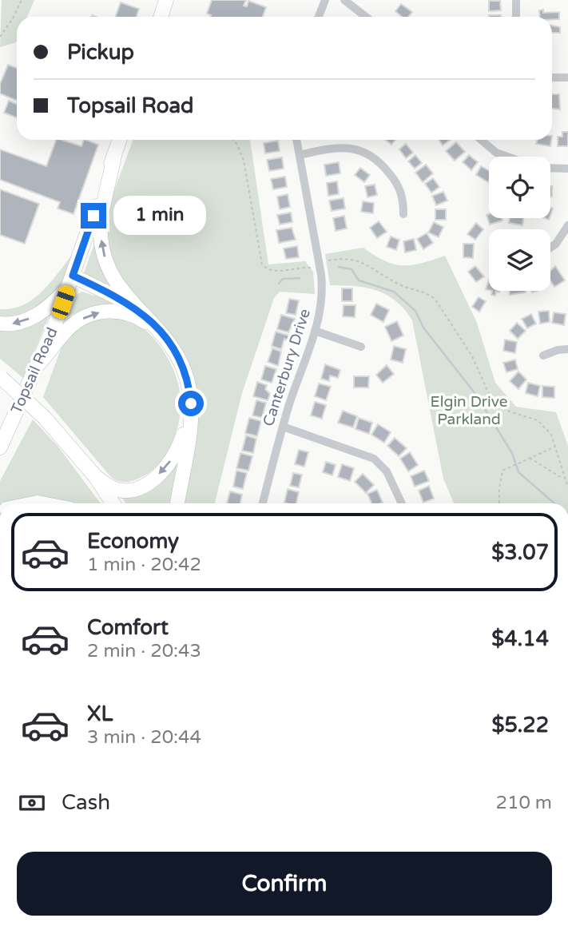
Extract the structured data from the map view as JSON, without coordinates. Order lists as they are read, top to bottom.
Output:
{
  "streets": {
    "main road": ["Topsail Road"],
    "street": ["Canterbury Drive"]
  },
  "parks": ["Elgin Drive Parkland"],
  "page": {
    "banner": ["Pickup", "Topsail Road"],
    "bubble": "1 min",
    "list": [
      {
        "name": "Economy",
        "note": "1 min · 20:42",
        "value": "$3.07"
      },
      {
        "name": "Comfort",
        "note": "2 min · 20:43",
        "value": "$4.14"
      },
      {
        "name": "XL",
        "note": "3 min · 20:44",
        "value": "$5.22"
      }
    ],
    "pay": ["Cash", "210 m"],
    "buttons": "Confirm"
  }
}
